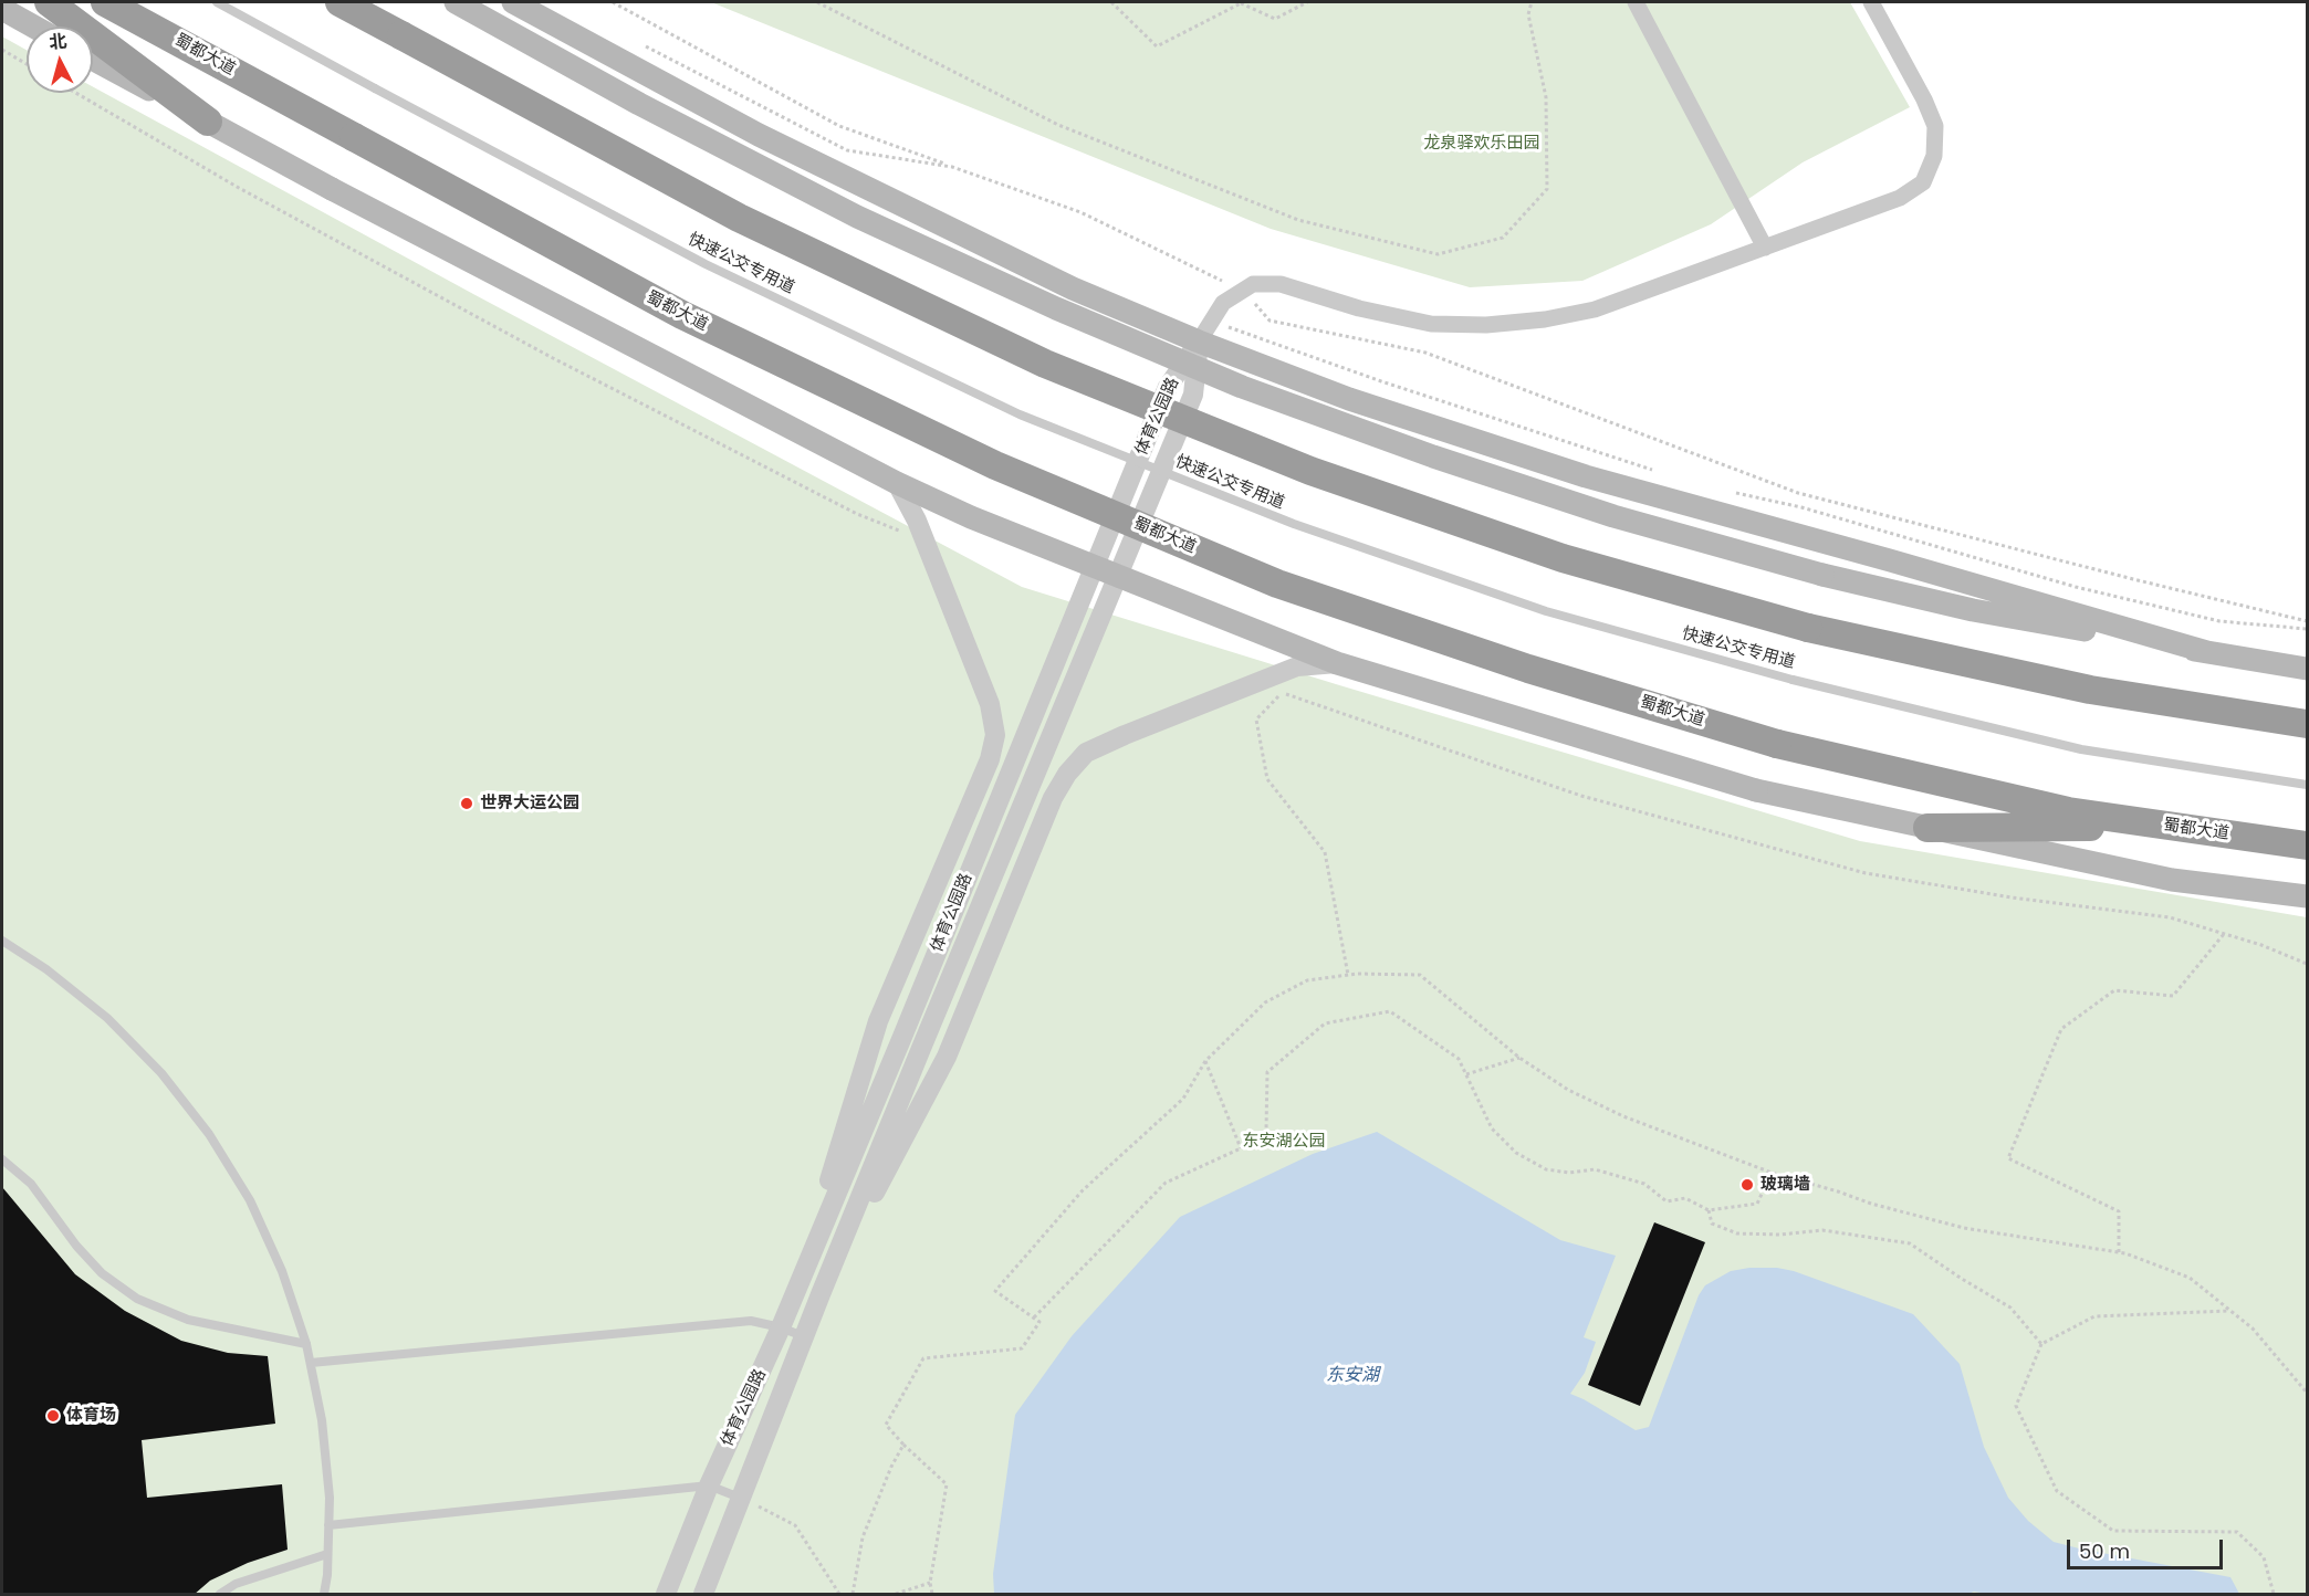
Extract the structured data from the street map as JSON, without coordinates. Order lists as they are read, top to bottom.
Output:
{
  "streets": {
    "highway": ["蜀都大道"],
    "street": ["体育公园路"],
    "lane": ["快速公交专用道"]
  },
  "water": ["东安湖"],
  "parks": ["龙泉驿欢乐田园", "东安湖公园"],
  "places": ["世界大运公园", "玻璃墙", "体育场"],
  "scale_bar": "50 m",
  "north": "top"
}
